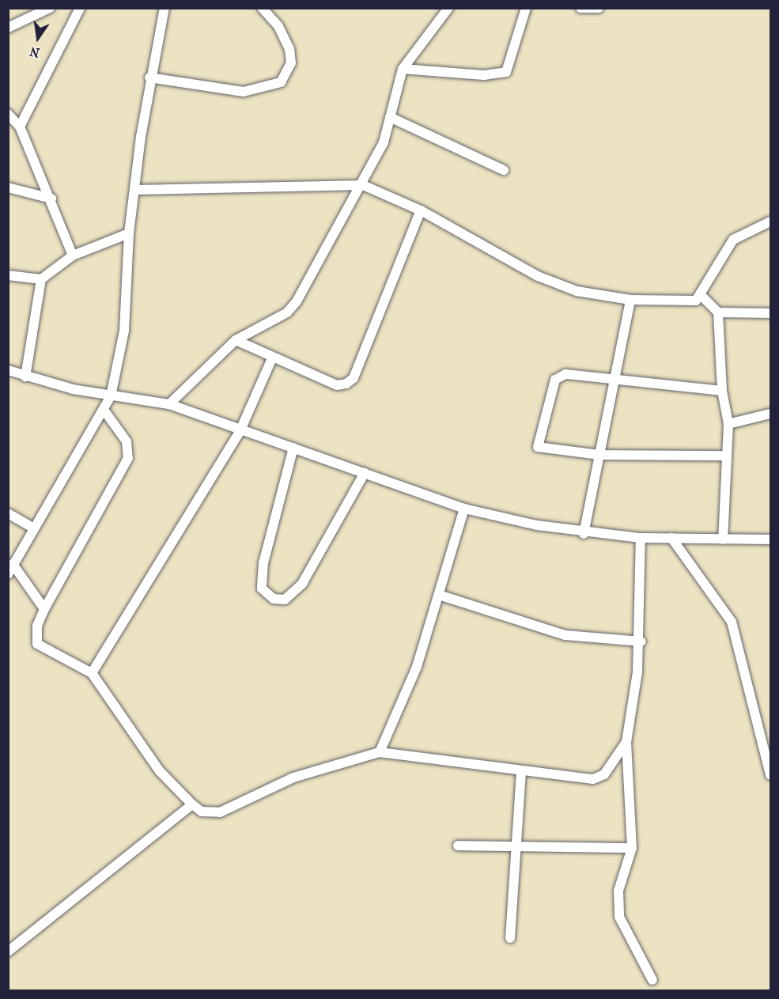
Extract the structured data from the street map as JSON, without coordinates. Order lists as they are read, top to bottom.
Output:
{
  "north": "bottom"
}
